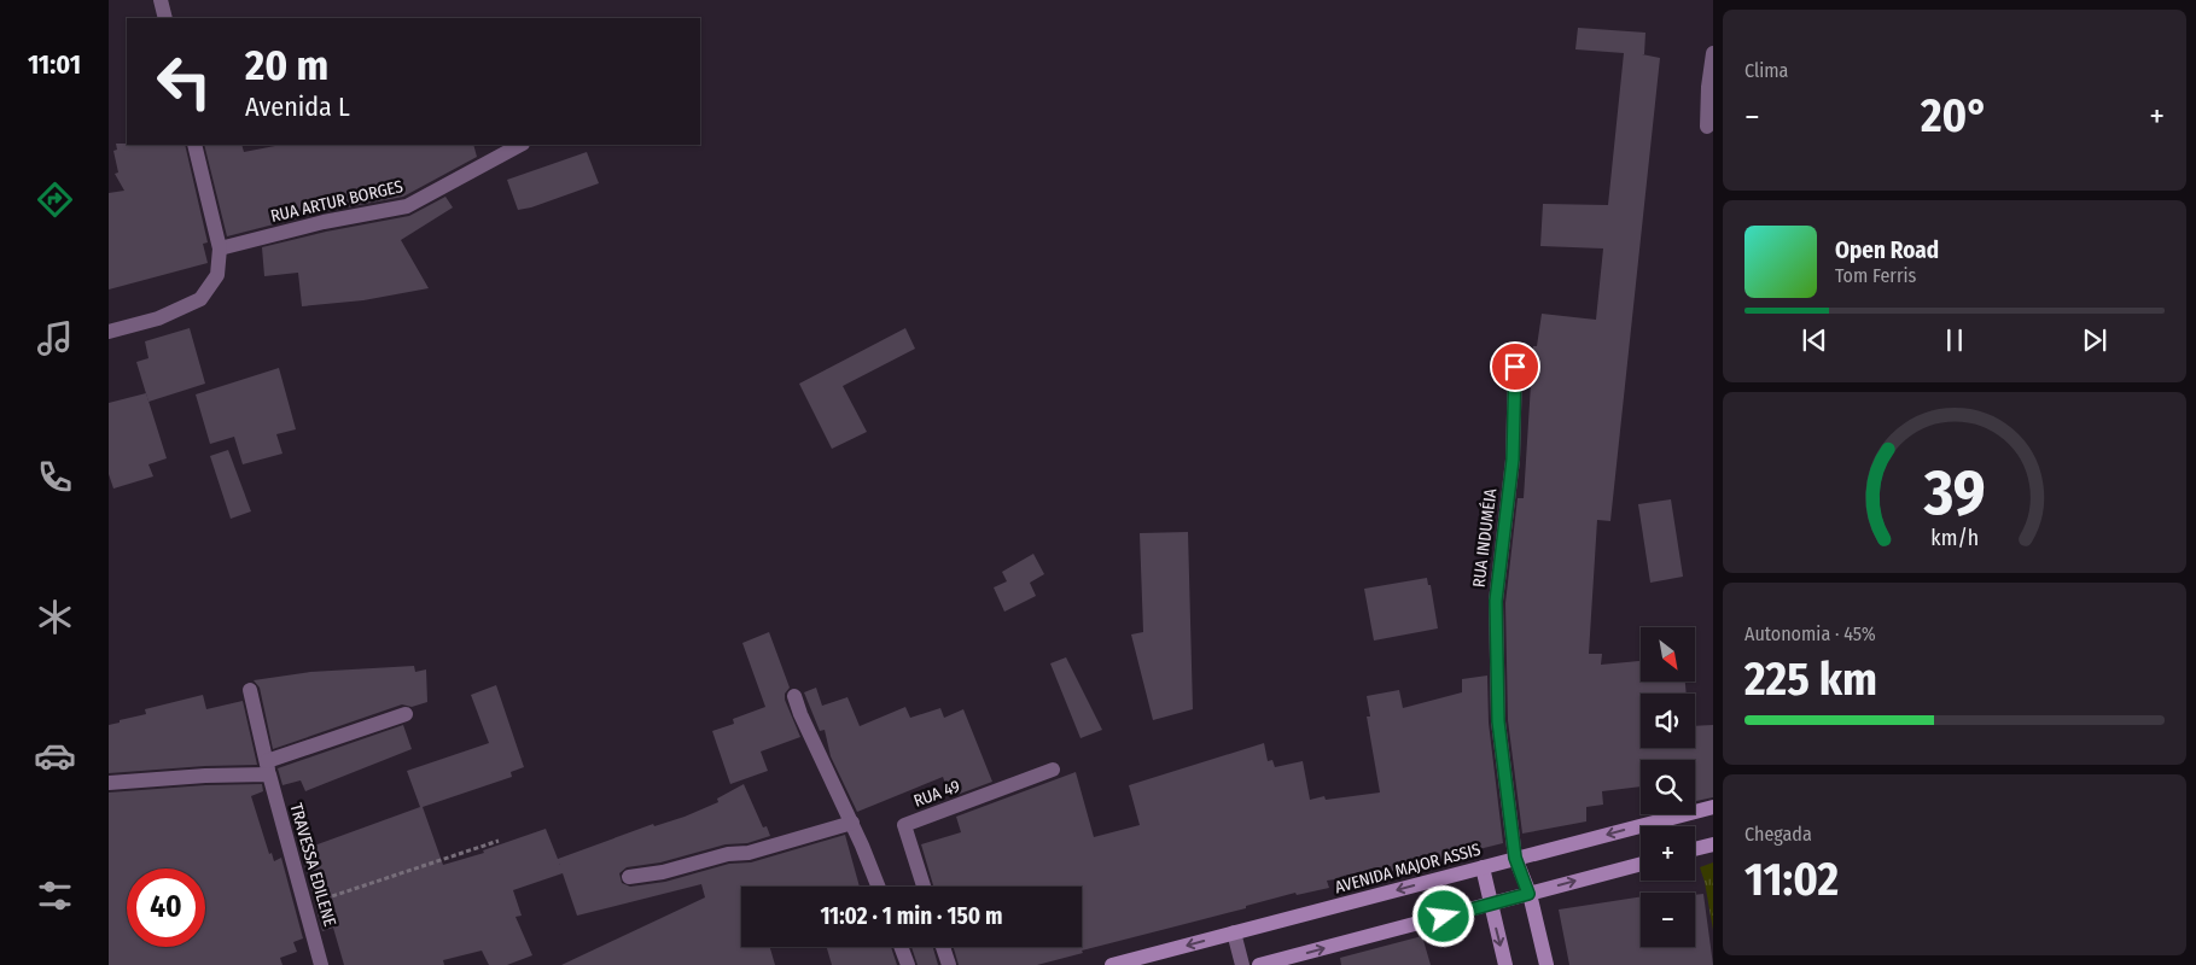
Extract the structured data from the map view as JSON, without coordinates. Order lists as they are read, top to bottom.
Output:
{
  "streets": {
    "street": [
      "RUA ARTUR BORGES",
      "RUA INDUMÉIA",
      "RUA 49",
      "TRAVESSA EDILENE",
      "AVENIDA MAJOR ASSIS"
    ]
  },
  "crossings": [
    ["RUA INDUMÉIA", "AVENIDA MAJOR ASSIS"]
  ],
  "north": "bottom right",
  "page": {
    "tabs": "11:01",
    "tile": [
      "Clima",
      ["Autonomia · 45%", "225 km"],
      ["Chegada", "11:02"]
    ],
    "turn": ["20 m", "Avenida L"],
    "heat": ["−", "20°", "+"],
    "song": ["Open Road", "Tom Ferris"],
    "map_buttons": ["+", "−"],
    "limit": "40",
    "trip": "11:02 · 1 min · 150 m",
    "gauge": ["39", "km/h"]
  }
}
